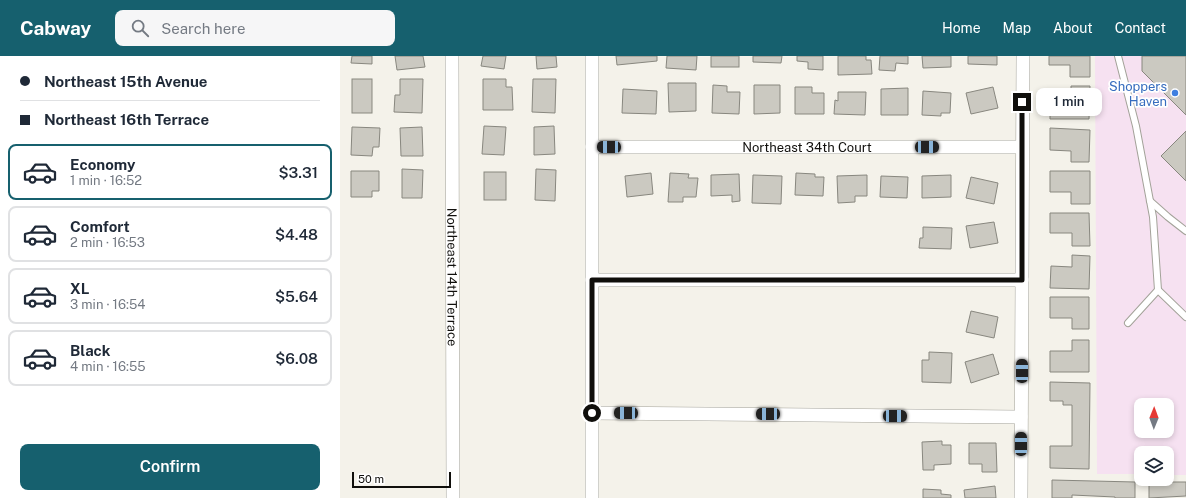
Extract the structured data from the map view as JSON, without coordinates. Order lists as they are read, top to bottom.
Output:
{
  "streets": {
    "street": ["Northeast 34th Court", "Northeast 14th Terrace"]
  },
  "places": ["Shoppers Haven"],
  "scale_bar": "50 m",
  "north": "top",
  "page": {
    "header": "Cabway",
    "search": "Search here",
    "nav": [
      "Home",
      "Map",
      "About",
      "Contact"
    ],
    "banner": ["Northeast 15th Avenue", "Northeast 16th Terrace"],
    "bubble": "1 min",
    "list": [
      {
        "name": "Economy",
        "note": "1 min · 16:52",
        "value": "$3.31"
      },
      {
        "name": "Comfort",
        "note": "2 min · 16:53",
        "value": "$4.48"
      },
      {
        "name": "XL",
        "note": "3 min · 16:54",
        "value": "$5.64"
      },
      {
        "name": "Black",
        "note": "4 min · 16:55",
        "value": "$6.08"
      }
    ],
    "buttons": "Confirm",
    "scale": "50 m"
  }
}
